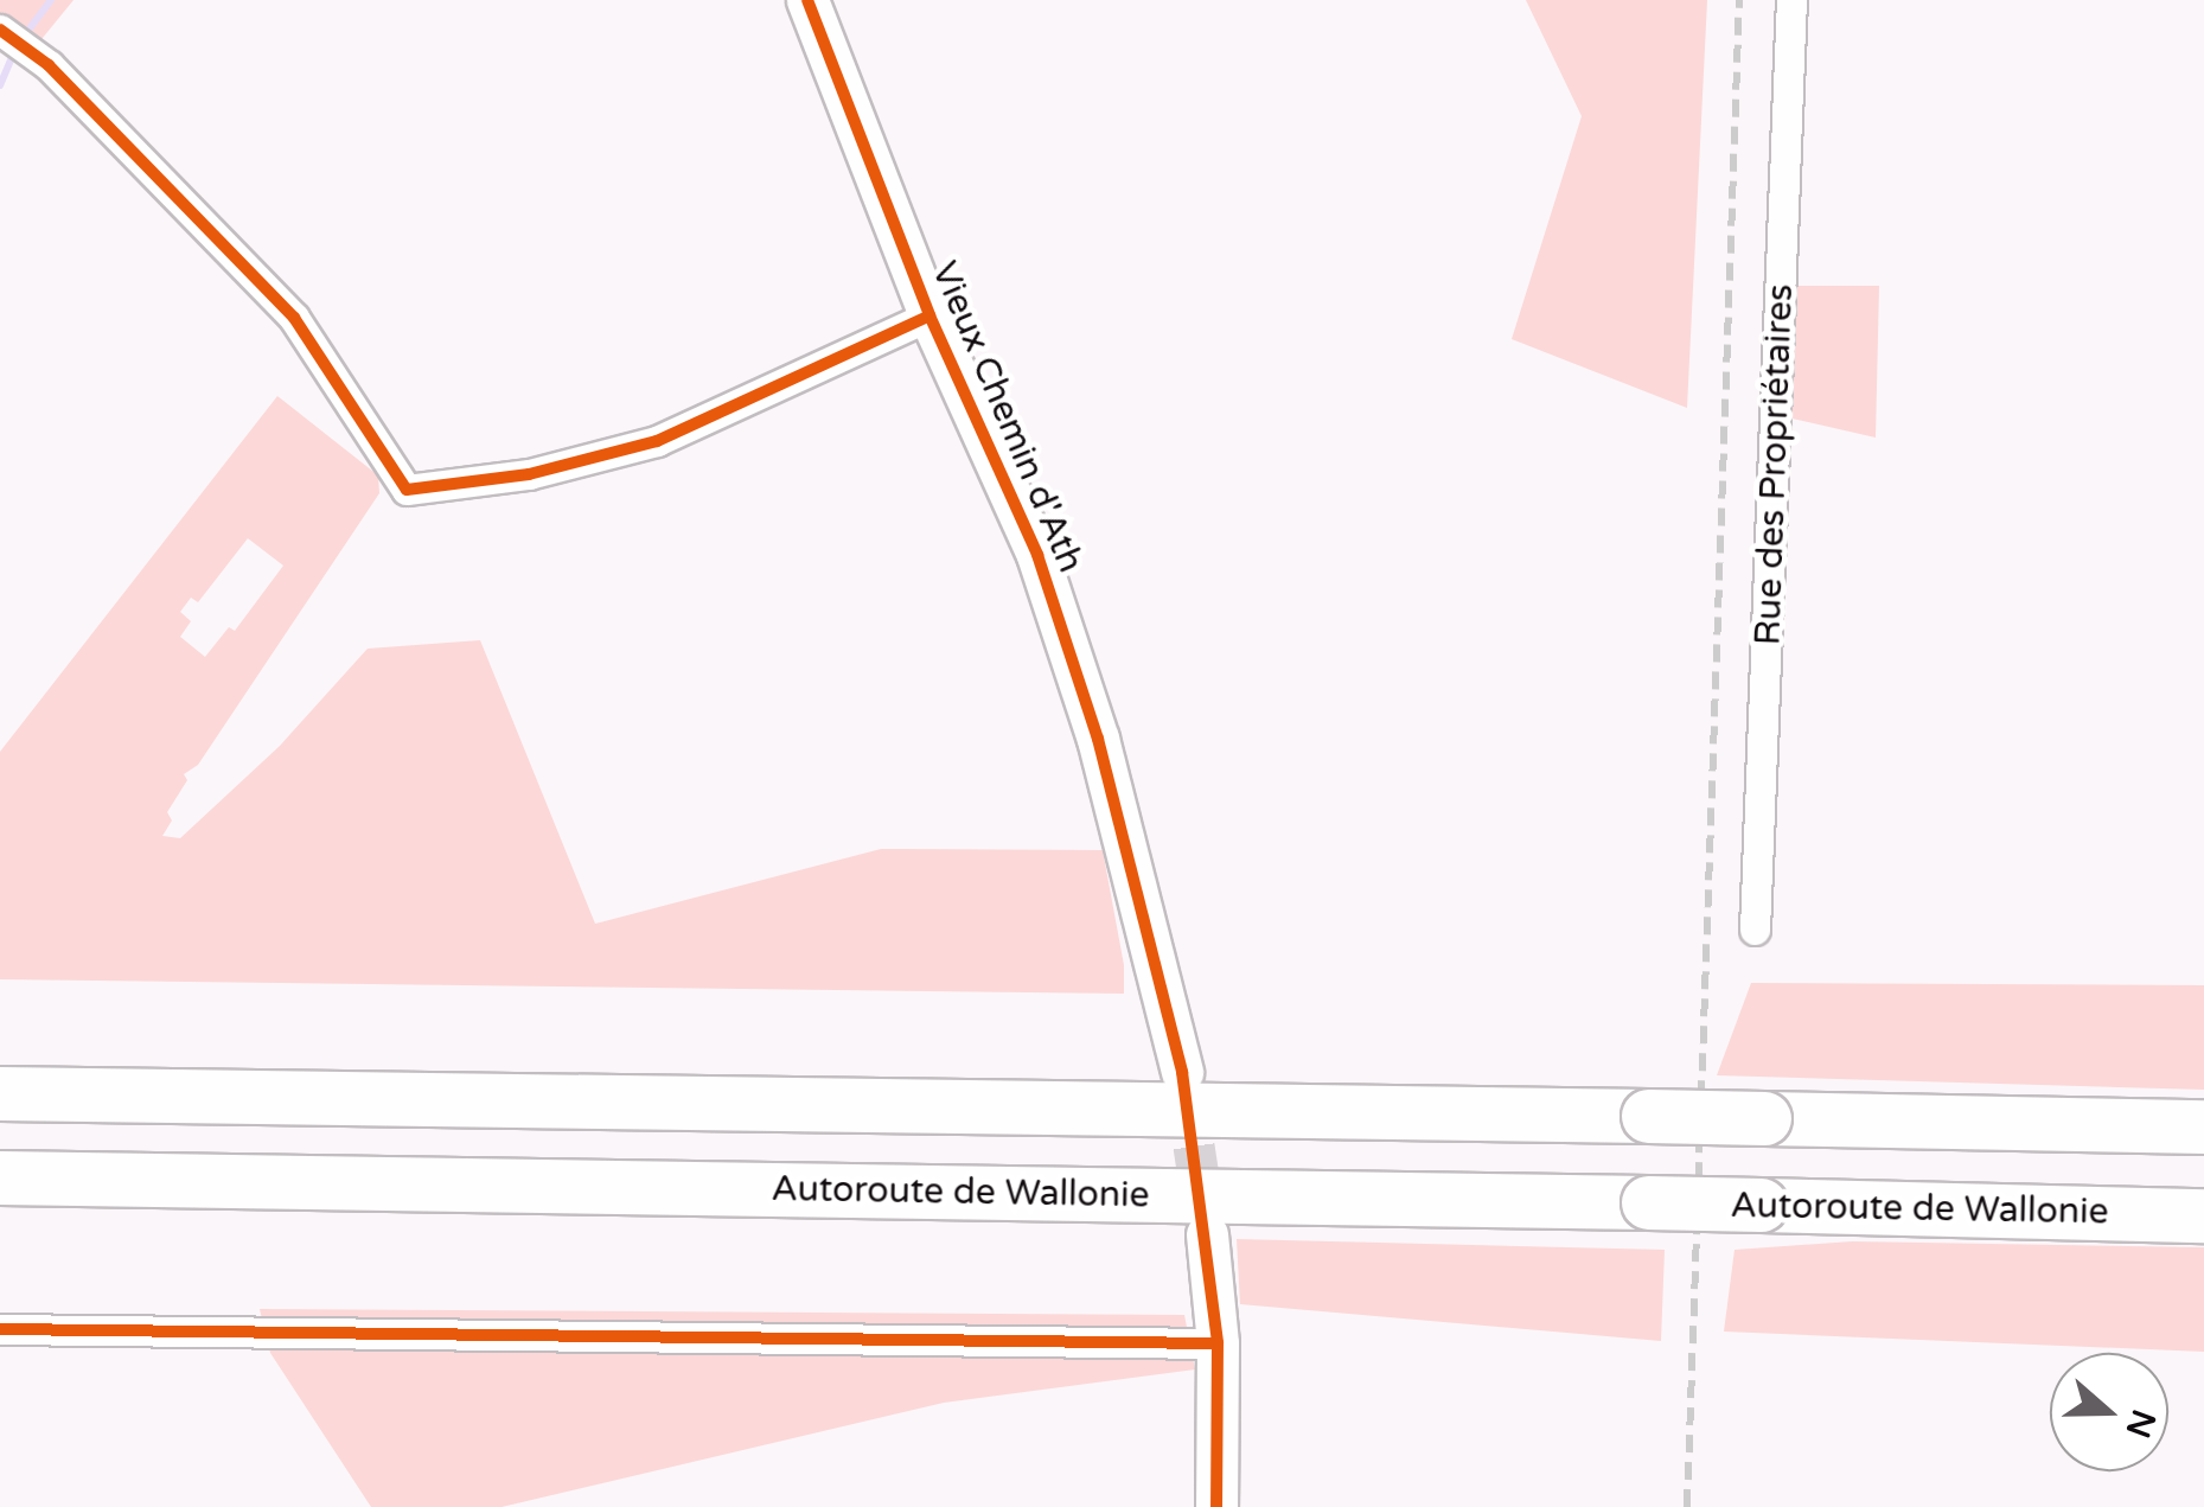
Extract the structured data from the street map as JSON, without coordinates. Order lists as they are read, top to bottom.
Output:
{
  "streets": {
    "highway": ["Autoroute de Wallonie"],
    "street": ["Vieux Chemin d'Ath", "Rue des Propriétaires"]
  },
  "north": "right"
}
